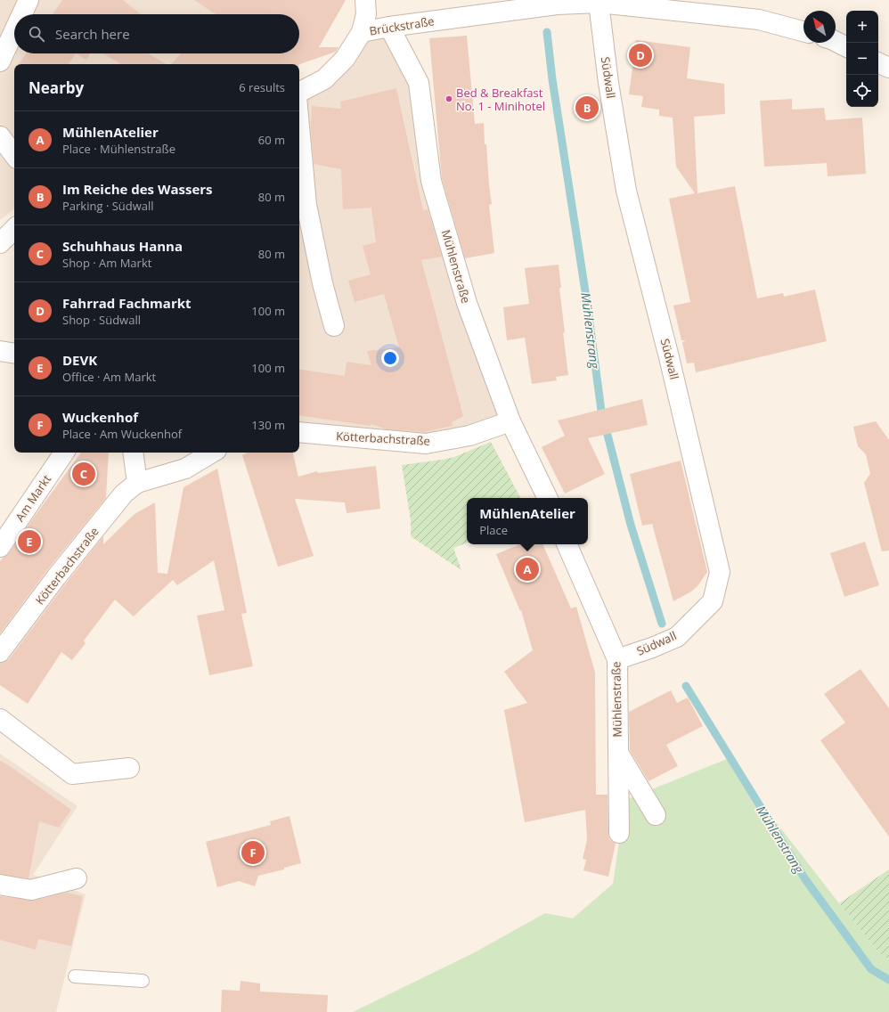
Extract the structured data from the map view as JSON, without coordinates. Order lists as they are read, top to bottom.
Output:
{
  "streets": {
    "street": [
      "Brückstraße",
      "Südwall",
      "Mühlenstraße",
      "Kötterbachstraße",
      "Am Markt"
    ]
  },
  "crossings": [
    ["Brückstraße", "Südwall"],
    ["Brückstraße", "Mühlenstraße"],
    ["Südwall", "Mühlenstraße"],
    ["Mühlenstraße", "Kötterbachstraße"]
  ],
  "water": ["Mühlenstrang"],
  "places": ["Bed & Breakfast No. 1 - Minihotel"],
  "north": "top left",
  "page": {
    "map_buttons": ["+", "−"],
    "search": "Search here",
    "pins": [
      "D",
      "B",
      "C",
      "E",
      "A",
      "F"
    ],
    "heading": ["Nearby", "6 results"],
    "list": [
      {
        "mark": "A",
        "name": "MühlenAtelier",
        "note": "Place · Mühlenstraße",
        "value": "60 m"
      },
      {
        "mark": "B",
        "name": "Im Reiche des Wassers",
        "note": "Parking · Südwall",
        "value": "80 m"
      },
      {
        "mark": "C",
        "name": "Schuhhaus Hanna",
        "note": "Shop · Am Markt",
        "value": "80 m"
      },
      {
        "mark": "D",
        "name": "Fahrrad Fachmarkt",
        "note": "Shop · Südwall",
        "value": "100 m"
      },
      {
        "mark": "E",
        "name": "DEVK",
        "note": "Office · Am Markt",
        "value": "100 m"
      },
      {
        "mark": "F",
        "name": "Wuckenhof",
        "note": "Place · Am Wuckenhof",
        "value": "130 m"
      }
    ],
    "popup": ["MühlenAtelier", "Place"]
  }
}
